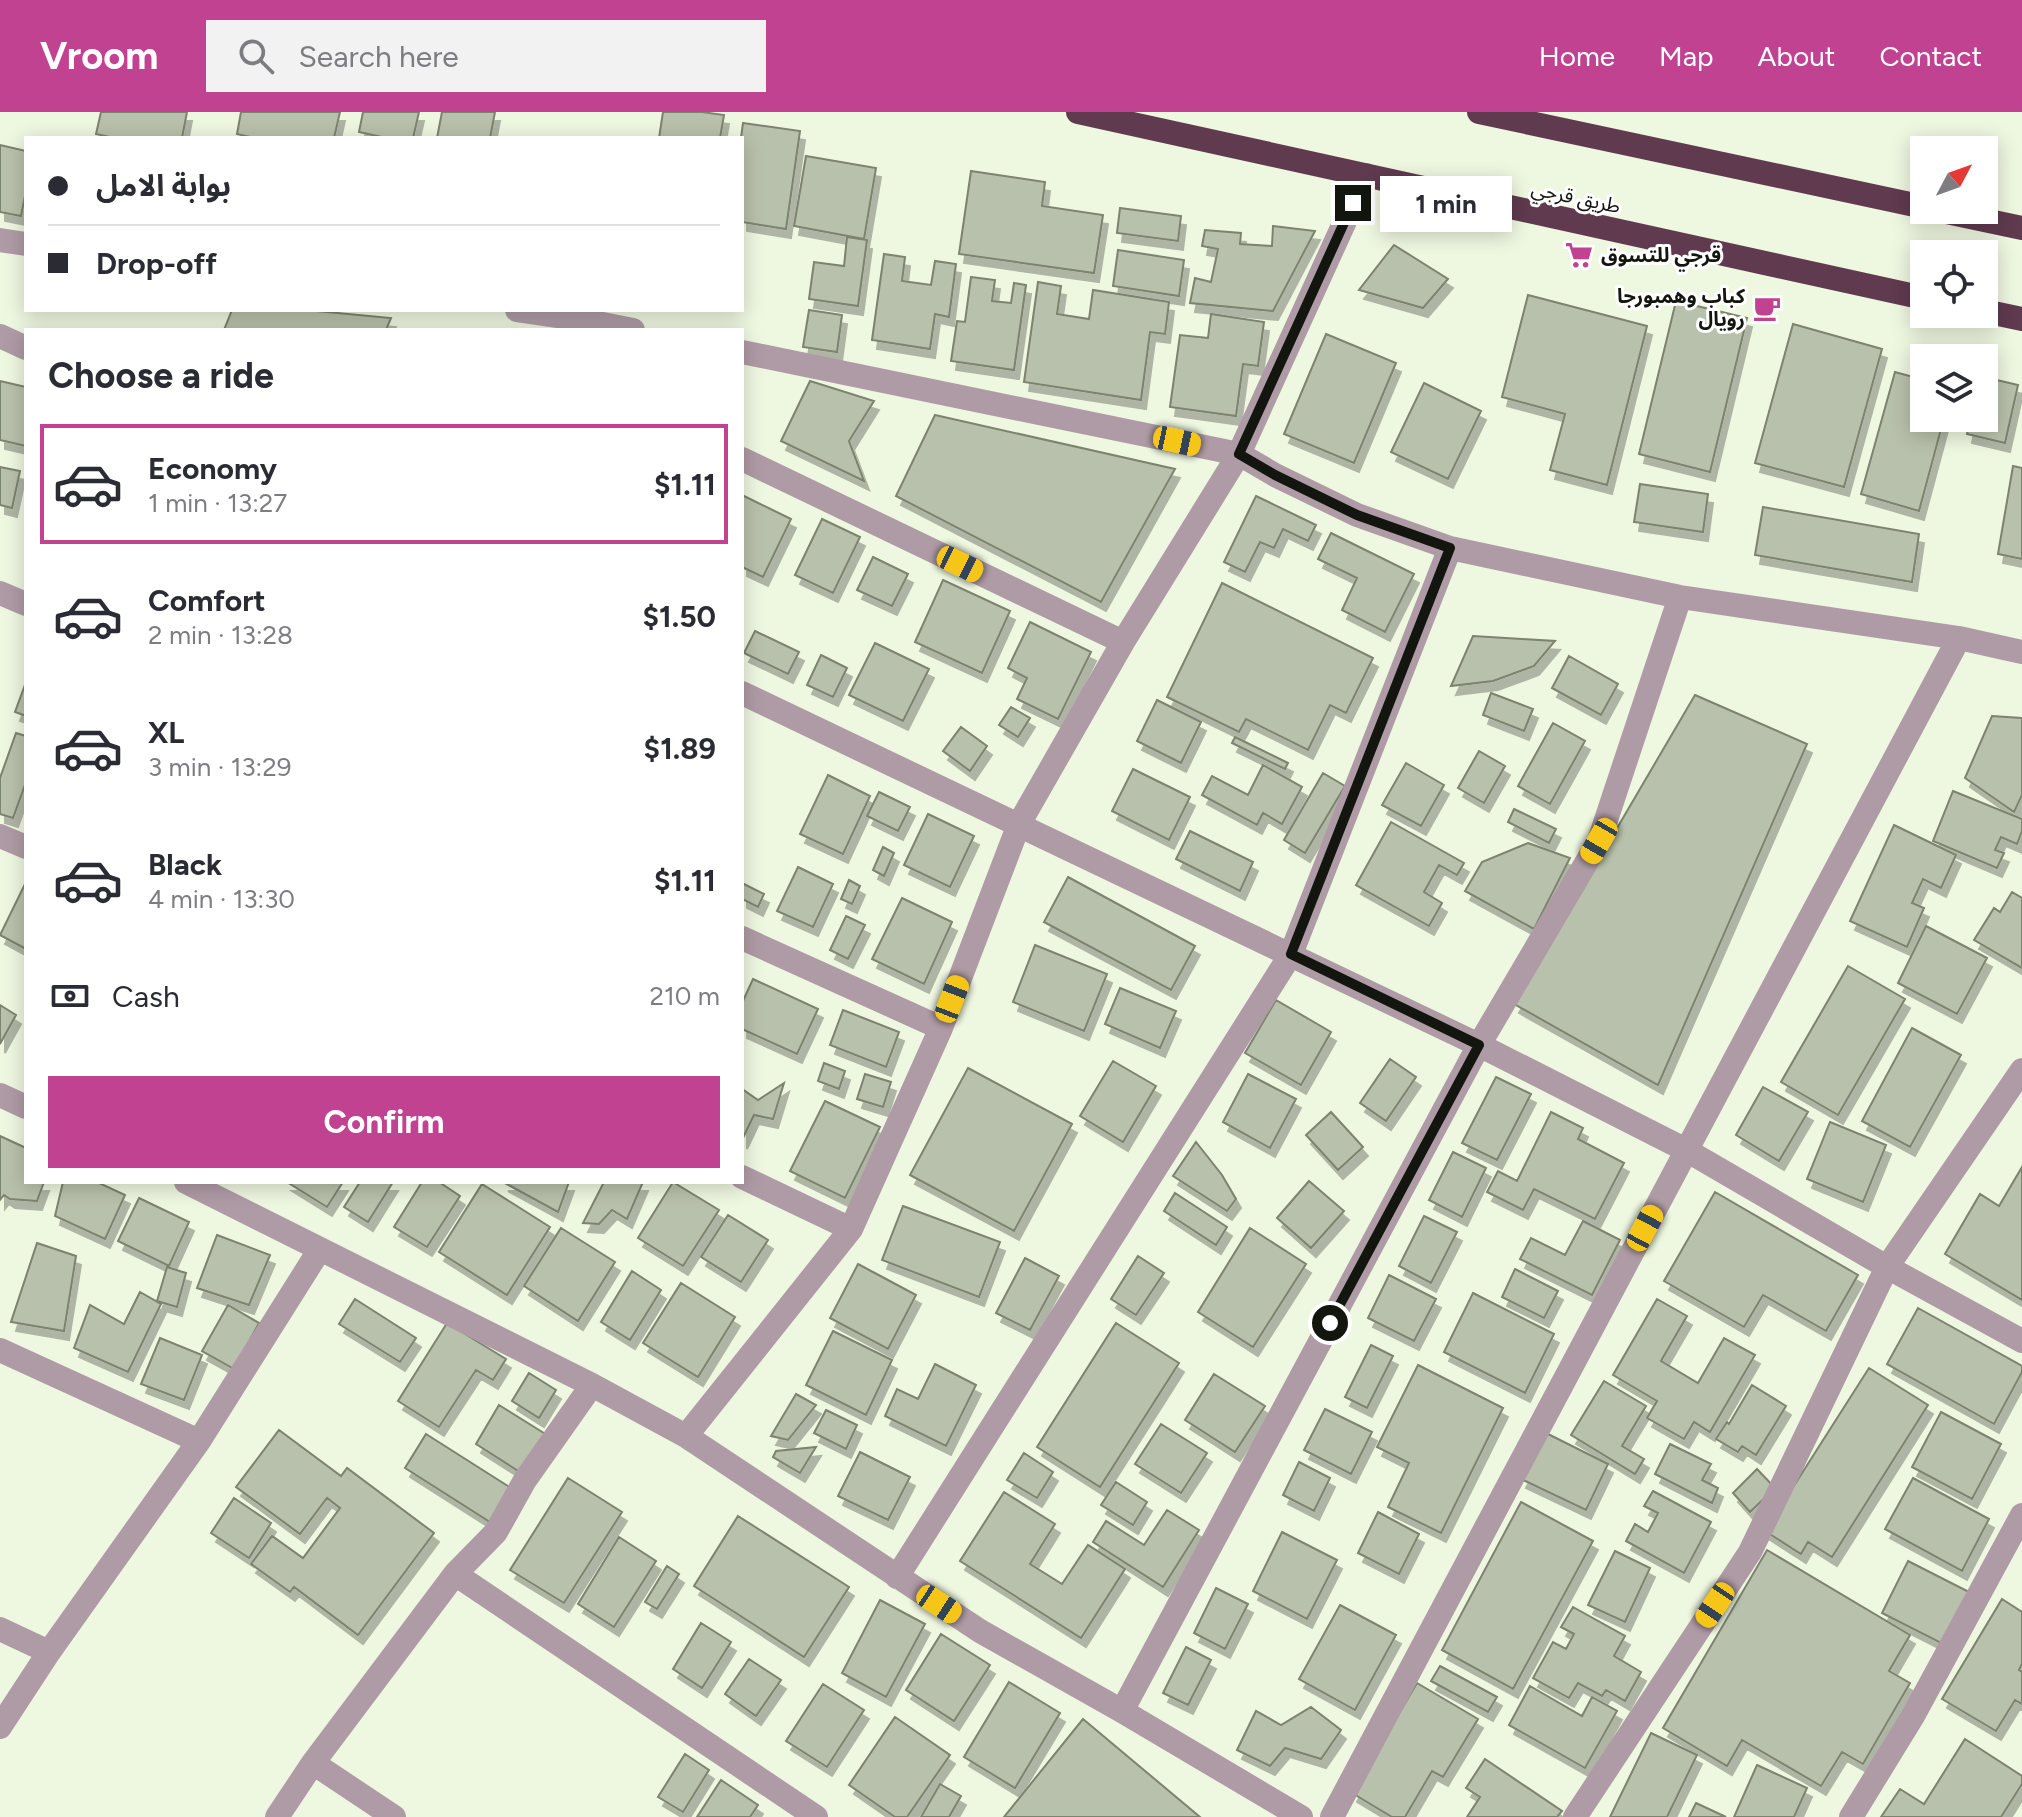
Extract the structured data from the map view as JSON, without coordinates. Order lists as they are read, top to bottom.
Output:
{
  "streets": {
    "highway": ["طريق قرجي"]
  },
  "places": {
    "supermarket": ["قرجي للتسوق"],
    "cafe": ["كباب وهمبورجا رويال"]
  },
  "north": "top right",
  "page": {
    "header": "Vroom",
    "search": "Search here",
    "nav": [
      "Home",
      "Map",
      "About",
      "Contact"
    ],
    "banner": ["بوابة الامل", "Drop-off"],
    "bubble": "1 min",
    "heading": "Choose a ride",
    "list": [
      {
        "name": "Economy",
        "note": "1 min · 13:27",
        "value": "$1.11"
      },
      {
        "name": "Comfort",
        "note": "2 min · 13:28",
        "value": "$1.50"
      },
      {
        "name": "XL",
        "note": "3 min · 13:29",
        "value": "$1.89"
      },
      {
        "name": "Black",
        "note": "4 min · 13:30",
        "value": "$1.11"
      }
    ],
    "pay": ["Cash", "210 m"],
    "buttons": "Confirm"
  }
}
